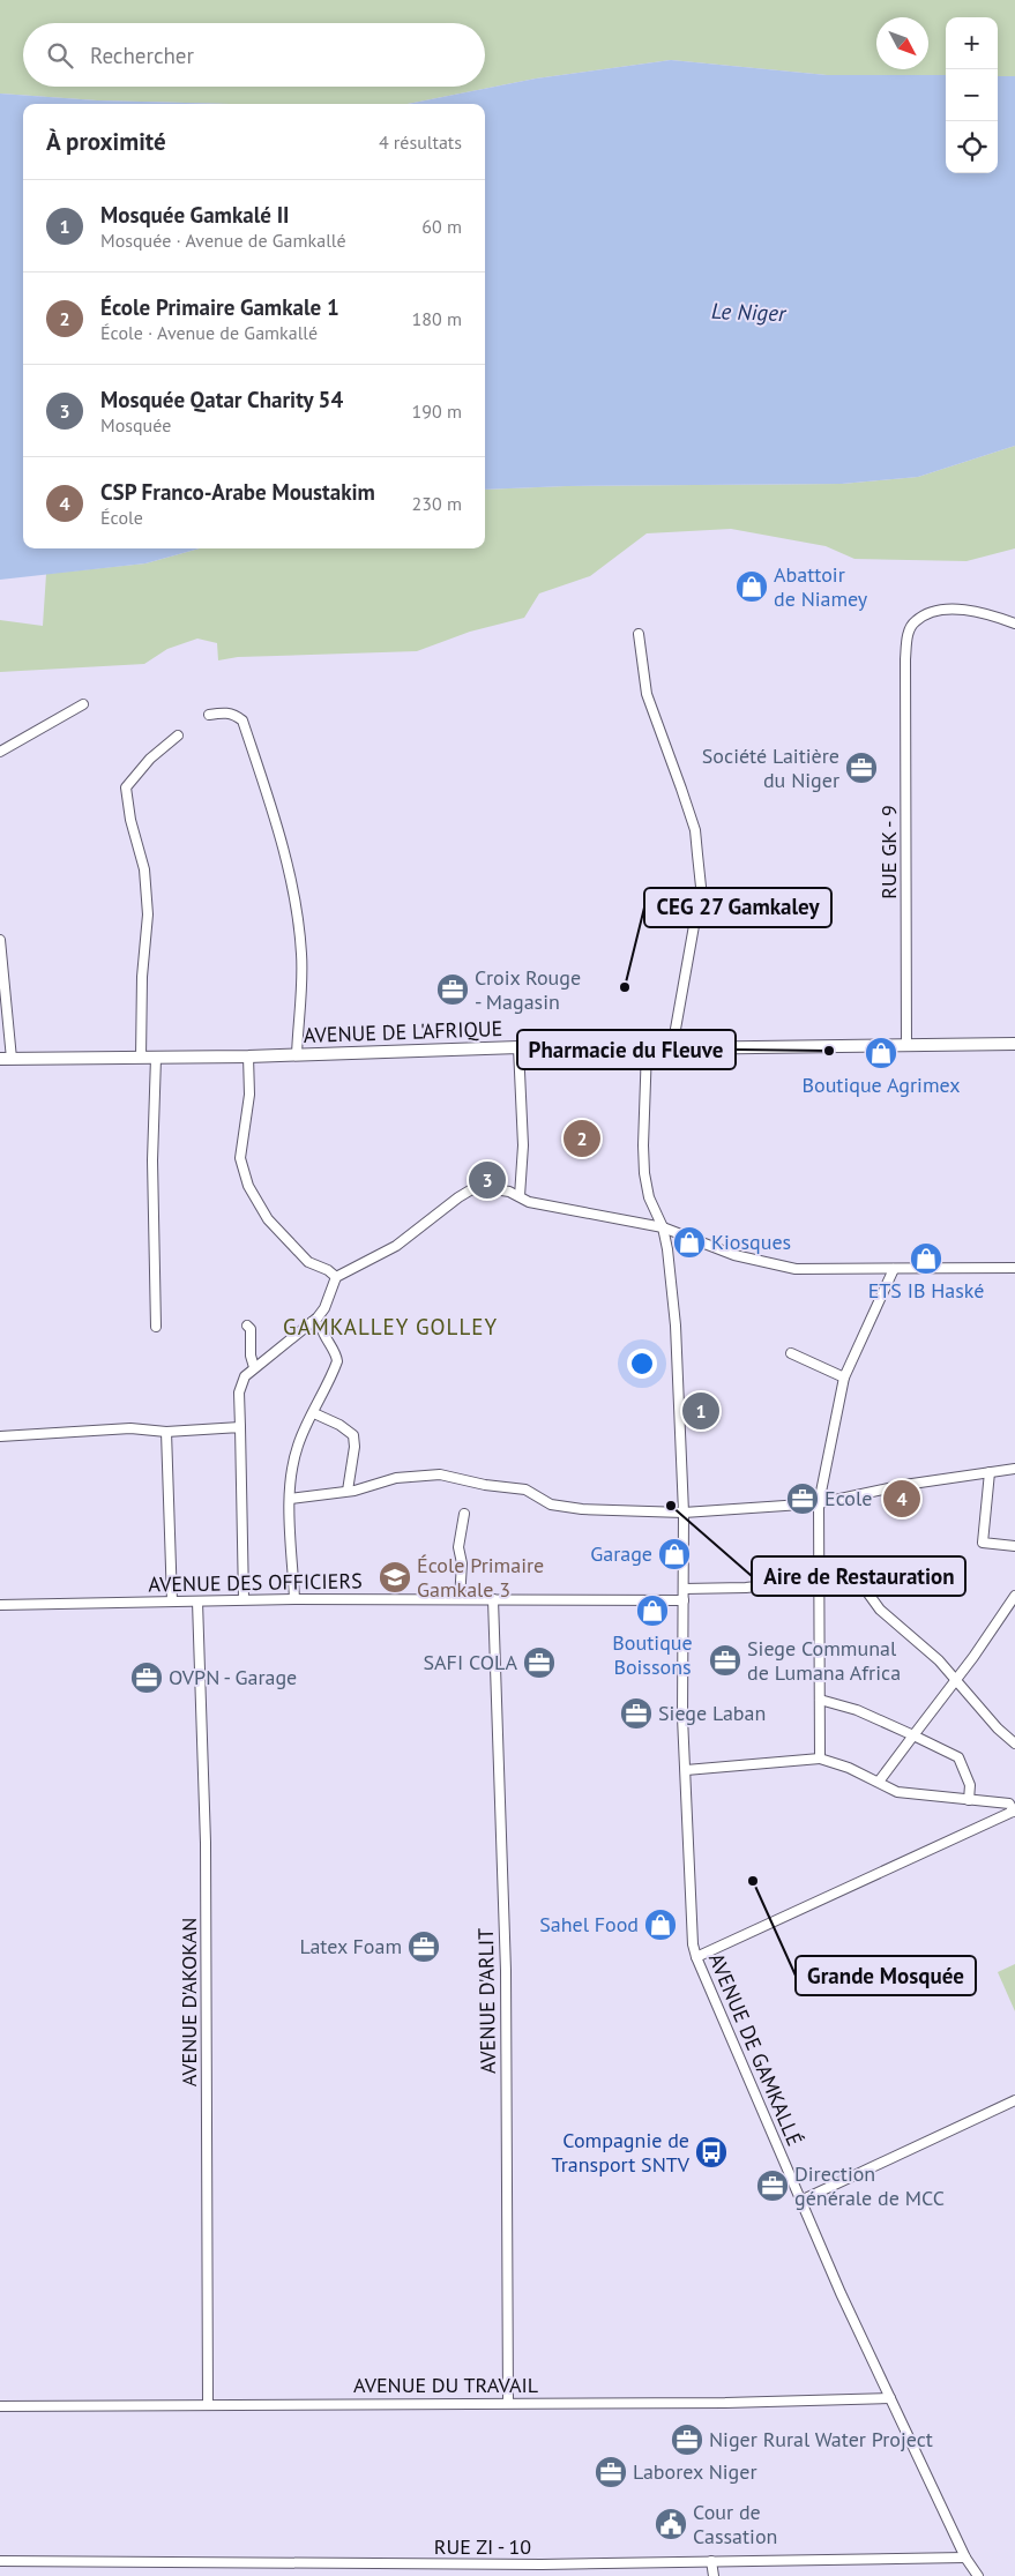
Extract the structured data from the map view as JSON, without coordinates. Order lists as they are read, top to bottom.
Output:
{
  "streets": {
    "main road": ["AVENUE DE L'AFRIQUE"],
    "street": [
      "RUE GK - 9",
      "AVENUE DES OFFICIERS",
      "AVENUE D'ARLIT",
      "AVENUE D'AKOKAN",
      "AVENUE DE GAMKALLÉ",
      "AVENUE DU TRAVAIL",
      "RUE ZI - 10"
    ]
  },
  "crossings": [
    ["RUE GK - 9", "AVENUE DE L'AFRIQUE"],
    ["AVENUE DE L'AFRIQUE", "AVENUE DE GAMKALLÉ"],
    ["AVENUE DES OFFICIERS", "AVENUE D'ARLIT"],
    ["AVENUE DES OFFICIERS", "AVENUE D'AKOKAN"],
    ["AVENUE DES OFFICIERS", "AVENUE DE GAMKALLÉ"],
    ["AVENUE D'ARLIT", "AVENUE DU TRAVAIL"],
    ["AVENUE D'AKOKAN", "AVENUE DU TRAVAIL"],
    ["AVENUE DE GAMKALLÉ", "AVENUE DU TRAVAIL"],
    ["AVENUE DE GAMKALLÉ", "RUE ZI - 10"]
  ],
  "districts": ["GAMKALLEY GOLLEY"],
  "water": ["Le Niger"],
  "places": {
    "shop": [
      "Abattoir de Niamey",
      "Boutique Agrimex",
      "Kiosques",
      "ETS IB Haské",
      "Garage",
      "Boutique Boissons",
      "Sahel Food"
    ],
    "office": [
      "Société Laitière du Niger",
      "Croix Rouge - Magasin",
      "Ecole",
      "Siege Communal de Lumana Africa",
      "SAFI COLA",
      "OVPN - Garage",
      "Siege Laban",
      "Latex Foam",
      "Direction générale de MCC",
      "Niger Rural Water Project",
      "Laborex Niger"
    ],
    "other": [
      "CEG 27 Gamkaley",
      "Pharmacie du Fleuve",
      "Aire de Restauration",
      "Grande Mosquée"
    ],
    "school or university": ["École Primaire Gamkale 3"],
    "bus stop": ["Compagnie de Transport SNTV"],
    "public building": ["Cour de Cassation"]
  },
  "north": "bottom right",
  "page": {
    "map_buttons": ["+", "−"],
    "search": "Rechercher",
    "heading": ["À proximité", "4 résultats"],
    "list": [
      {
        "mark": "1",
        "name": "Mosquée Gamkalé II",
        "note": "Mosquée · Avenue de Gamkallé",
        "value": "60 m"
      },
      {
        "mark": "2",
        "name": "École Primaire Gamkale 1",
        "note": "École · Avenue de Gamkallé",
        "value": "180 m"
      },
      {
        "mark": "3",
        "name": "Mosquée Qatar Charity 54",
        "note": "Mosquée",
        "value": "190 m"
      },
      {
        "mark": "4",
        "name": "CSP Franco-Arabe Moustakim",
        "note": "École",
        "value": "230 m"
      }
    ],
    "pins": [
      "2",
      "3",
      "1",
      "4"
    ]
  }
}
